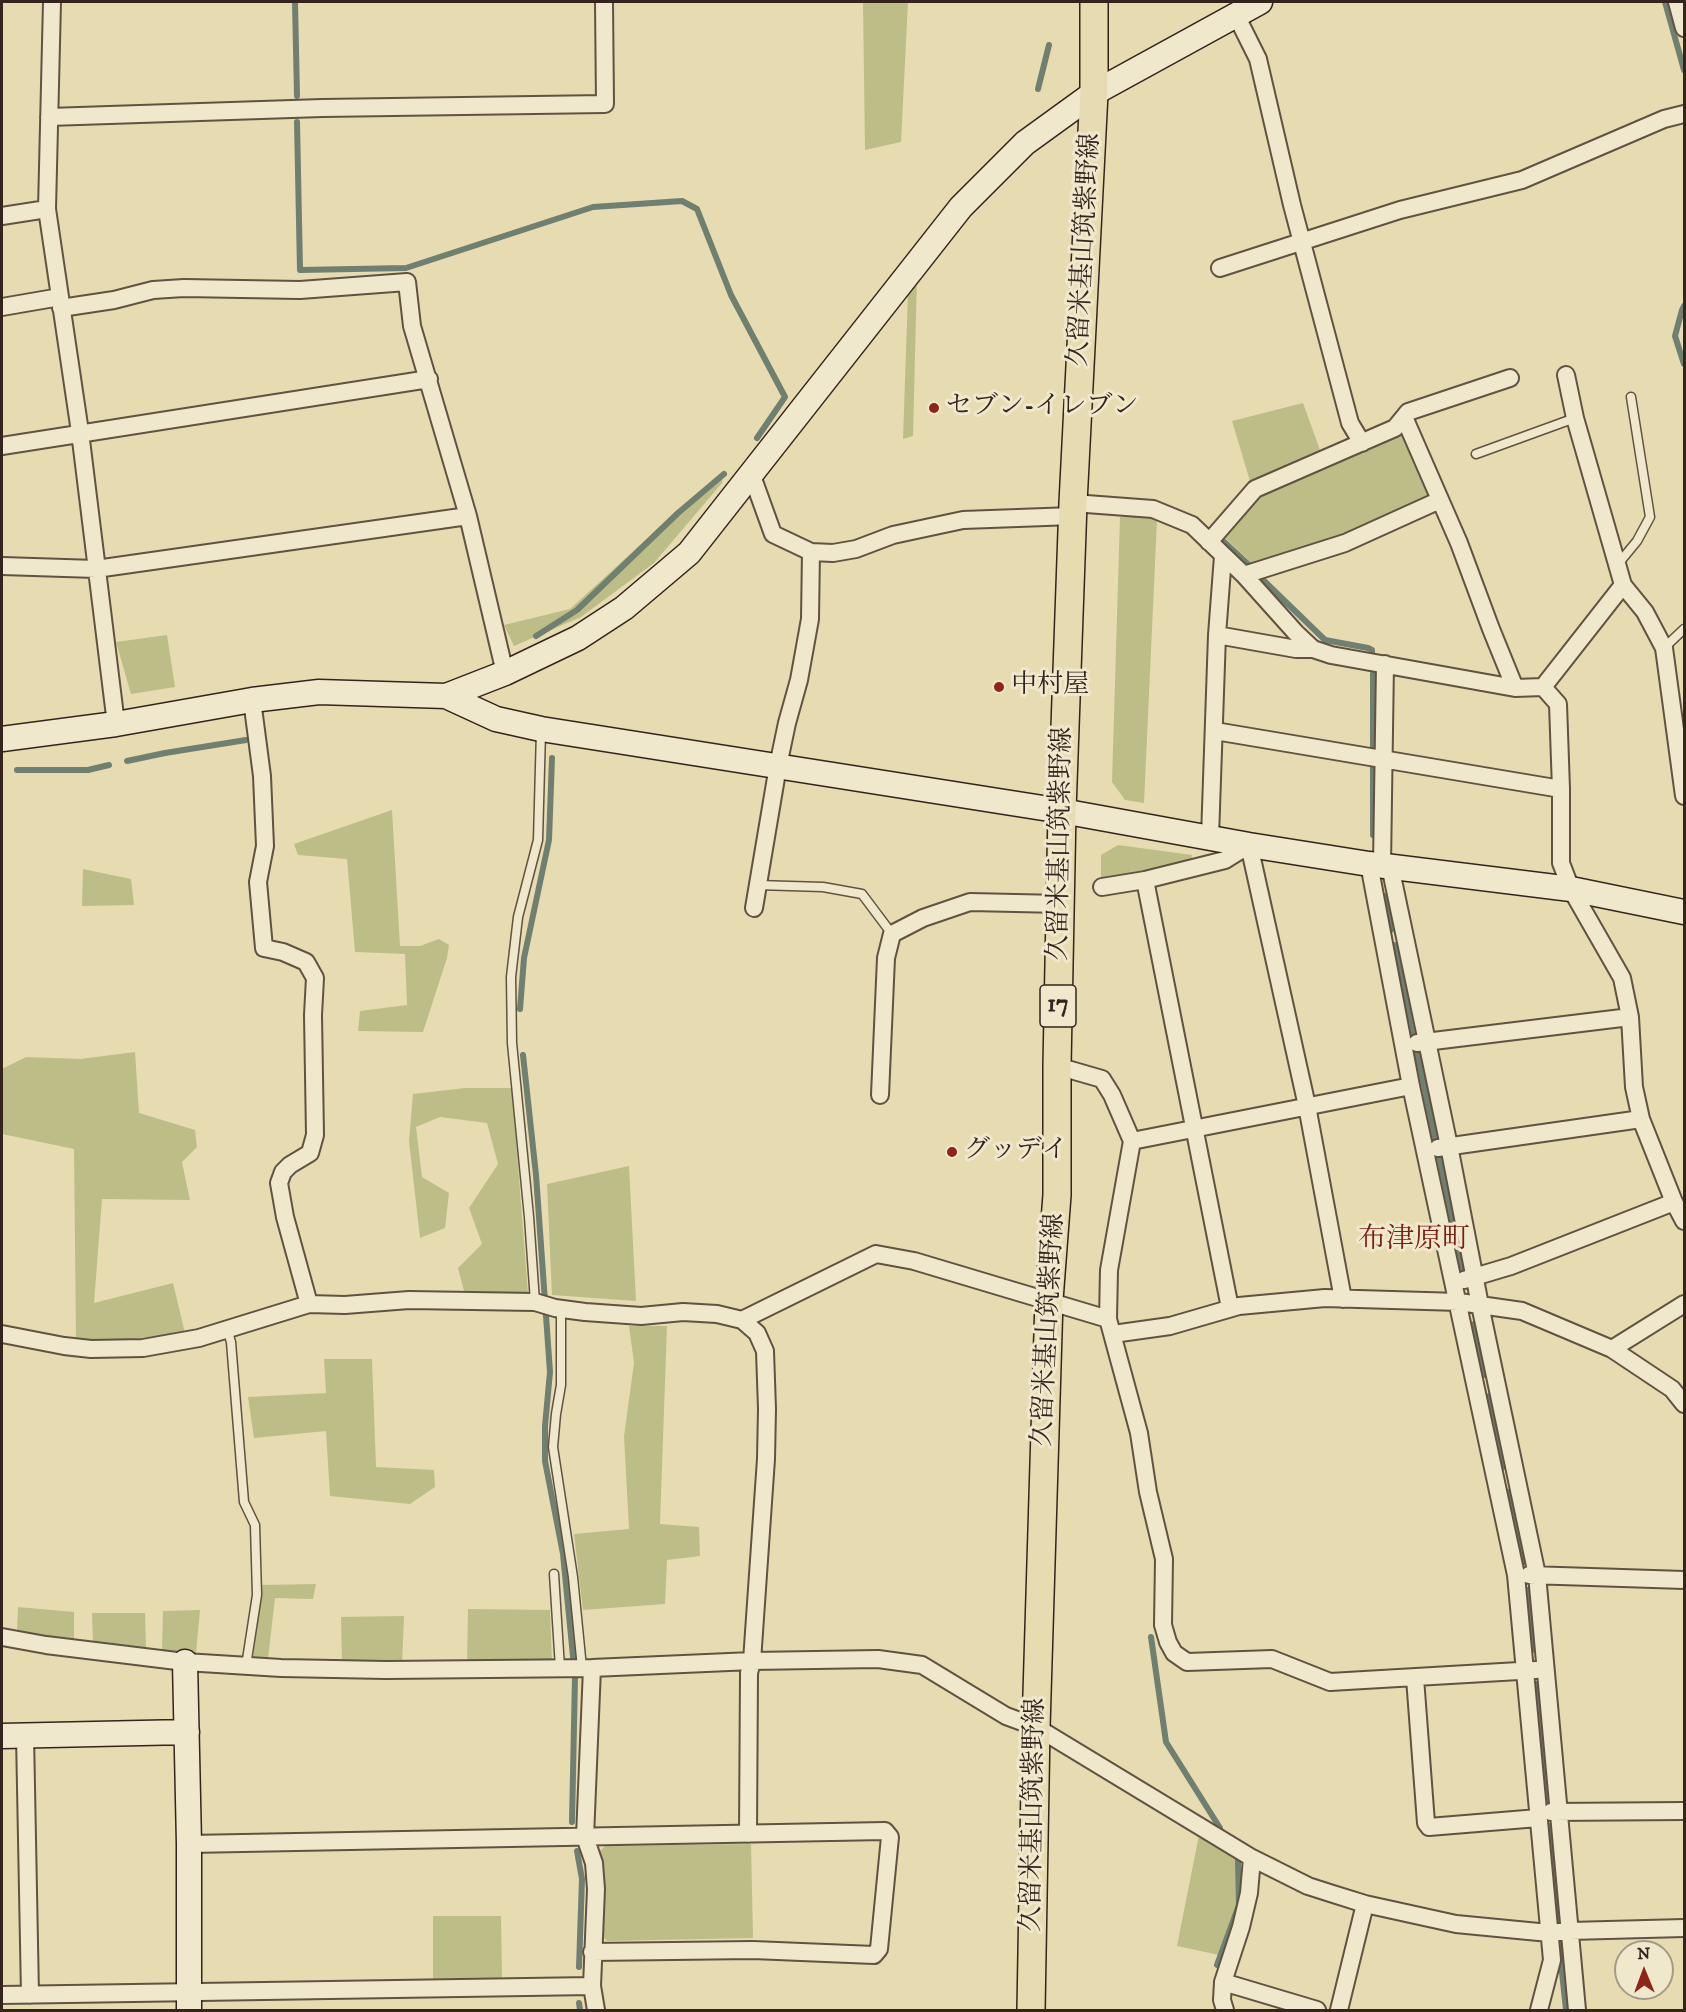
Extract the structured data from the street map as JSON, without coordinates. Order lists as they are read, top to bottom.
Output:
{
  "streets": {
    "main road": ["久留米基山筑紫野線", "17"]
  },
  "districts": ["布津原町"],
  "places": ["セブン-イレブン", "中村屋", "グッデイ"],
  "north": "top"
}
